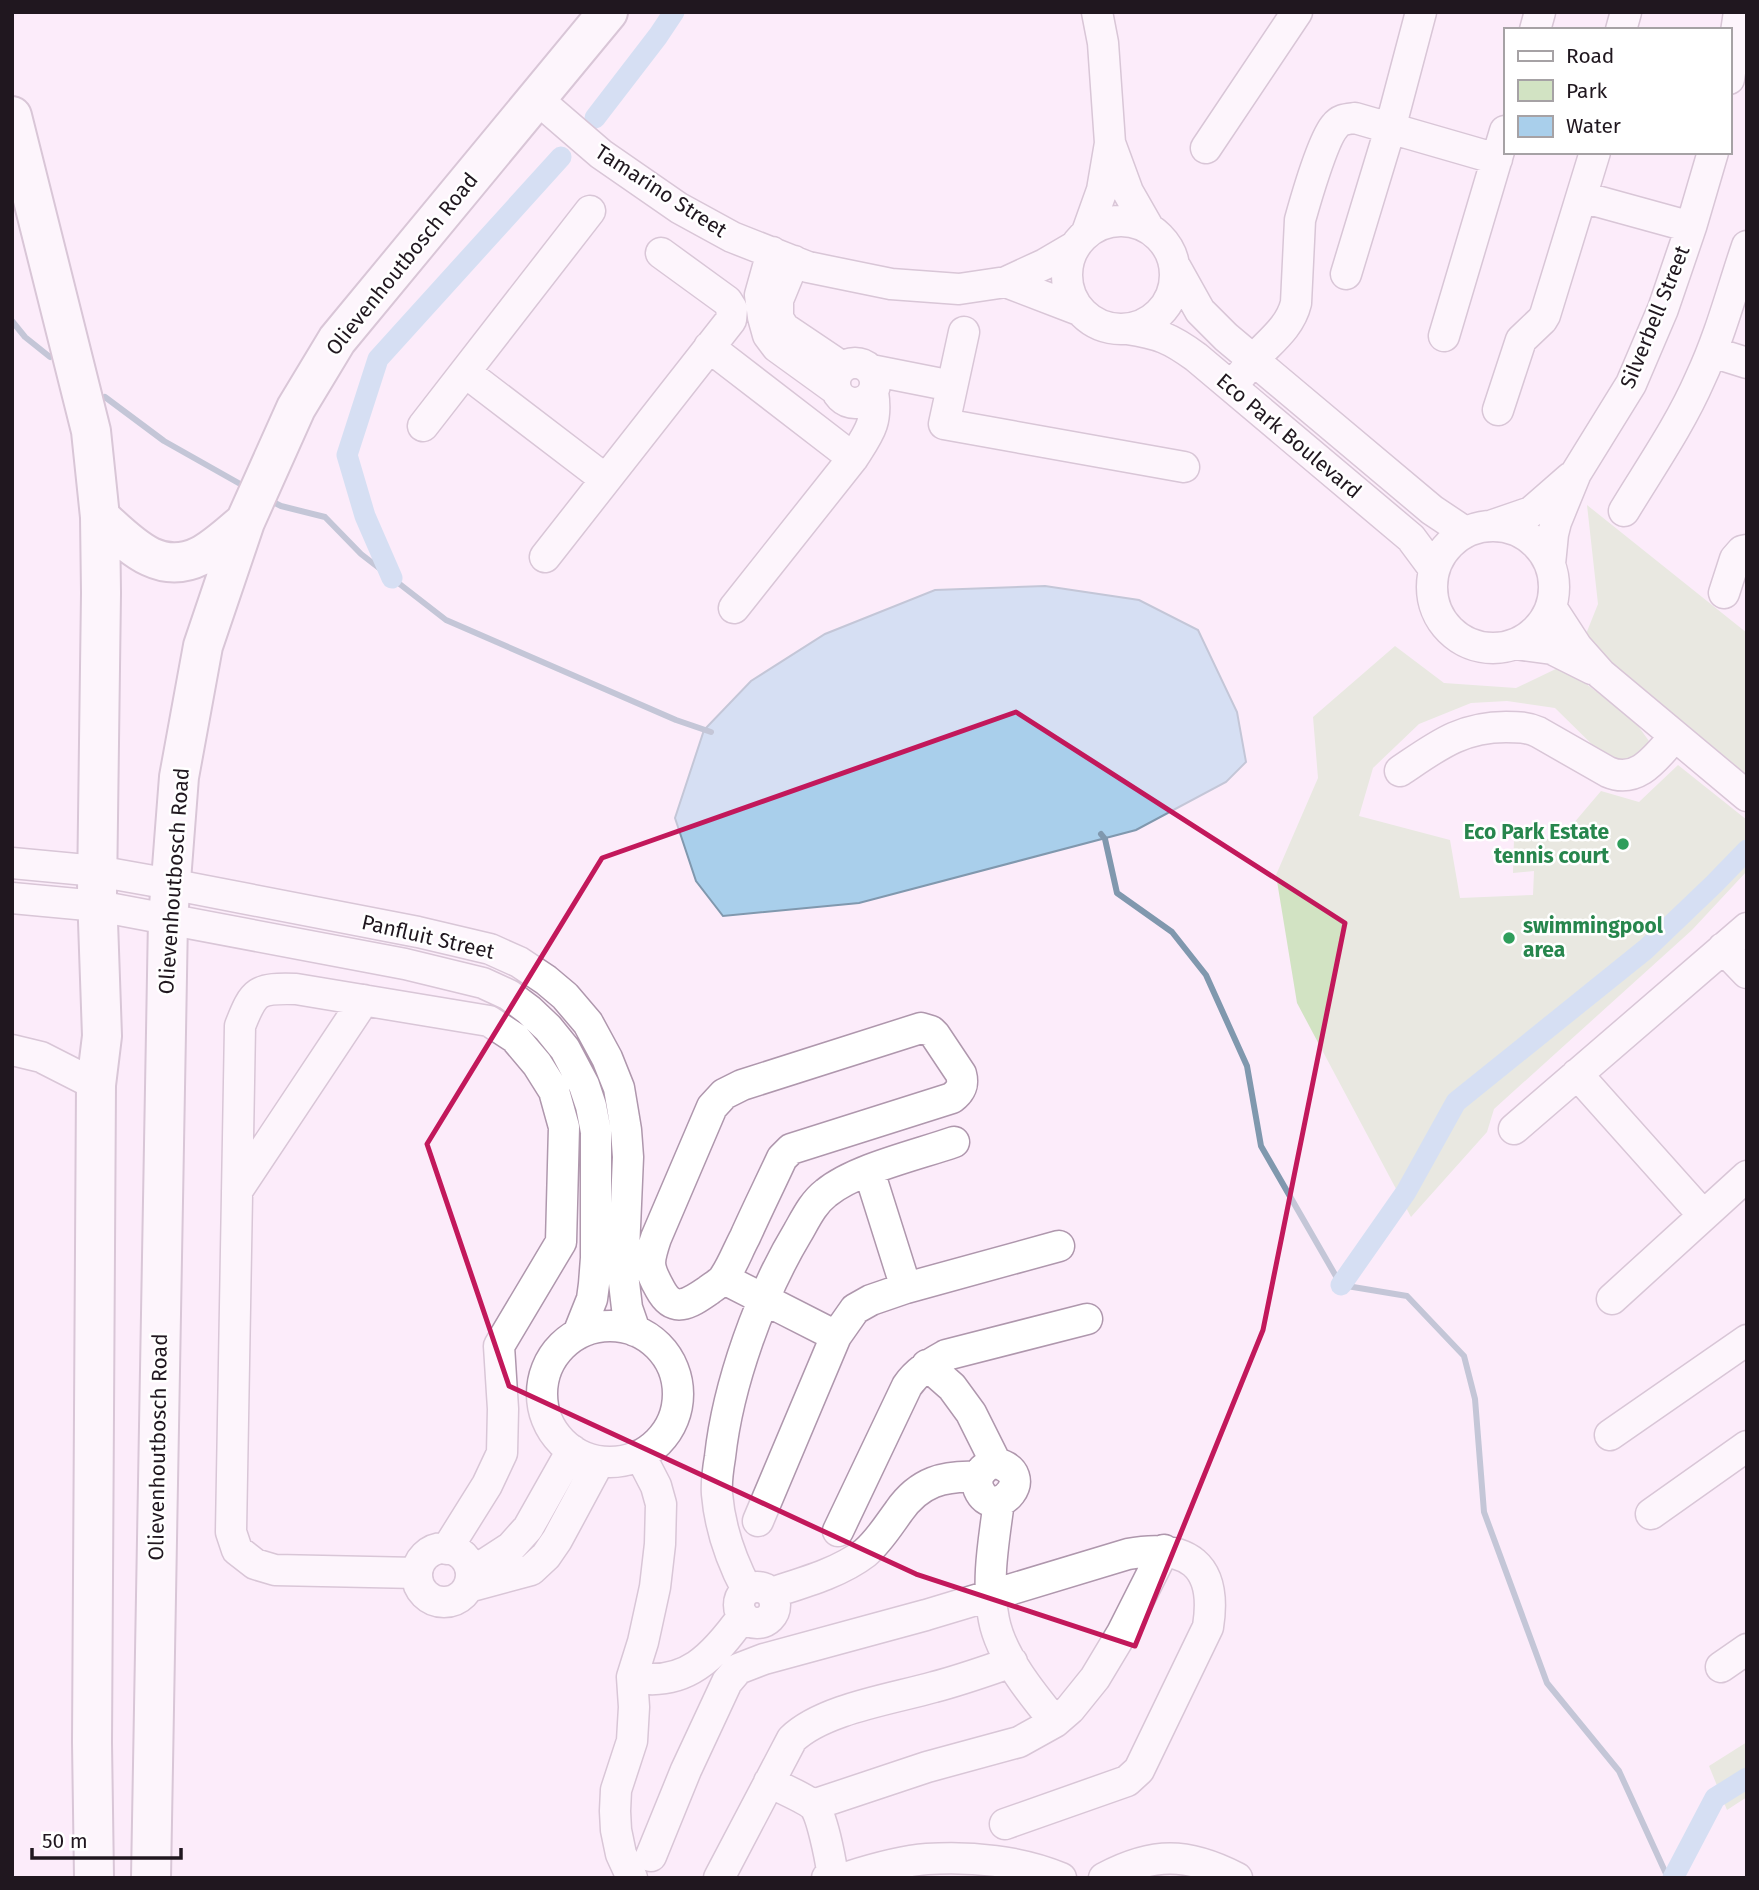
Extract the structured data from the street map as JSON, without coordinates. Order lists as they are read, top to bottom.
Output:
{
  "streets": {
    "main road": ["Olievenhoutbosch Road"],
    "street": [
      "Tamarino Street",
      "Silverbell Street",
      "Eco Park Boulevard",
      "Panfluit Street"
    ]
  },
  "crossings": [
    ["Tamarino Street", "Olievenhoutbosch Road"],
    ["Tamarino Street", "Eco Park Boulevard"],
    ["Olievenhoutbosch Road", "Panfluit Street"],
    ["Silverbell Street", "Eco Park Boulevard"]
  ],
  "places": ["Eco Park Estate tennis court", "swimmingpool area"],
  "legend": ["Road", "Park", "Water"],
  "scale_bar": "50 m"
}
